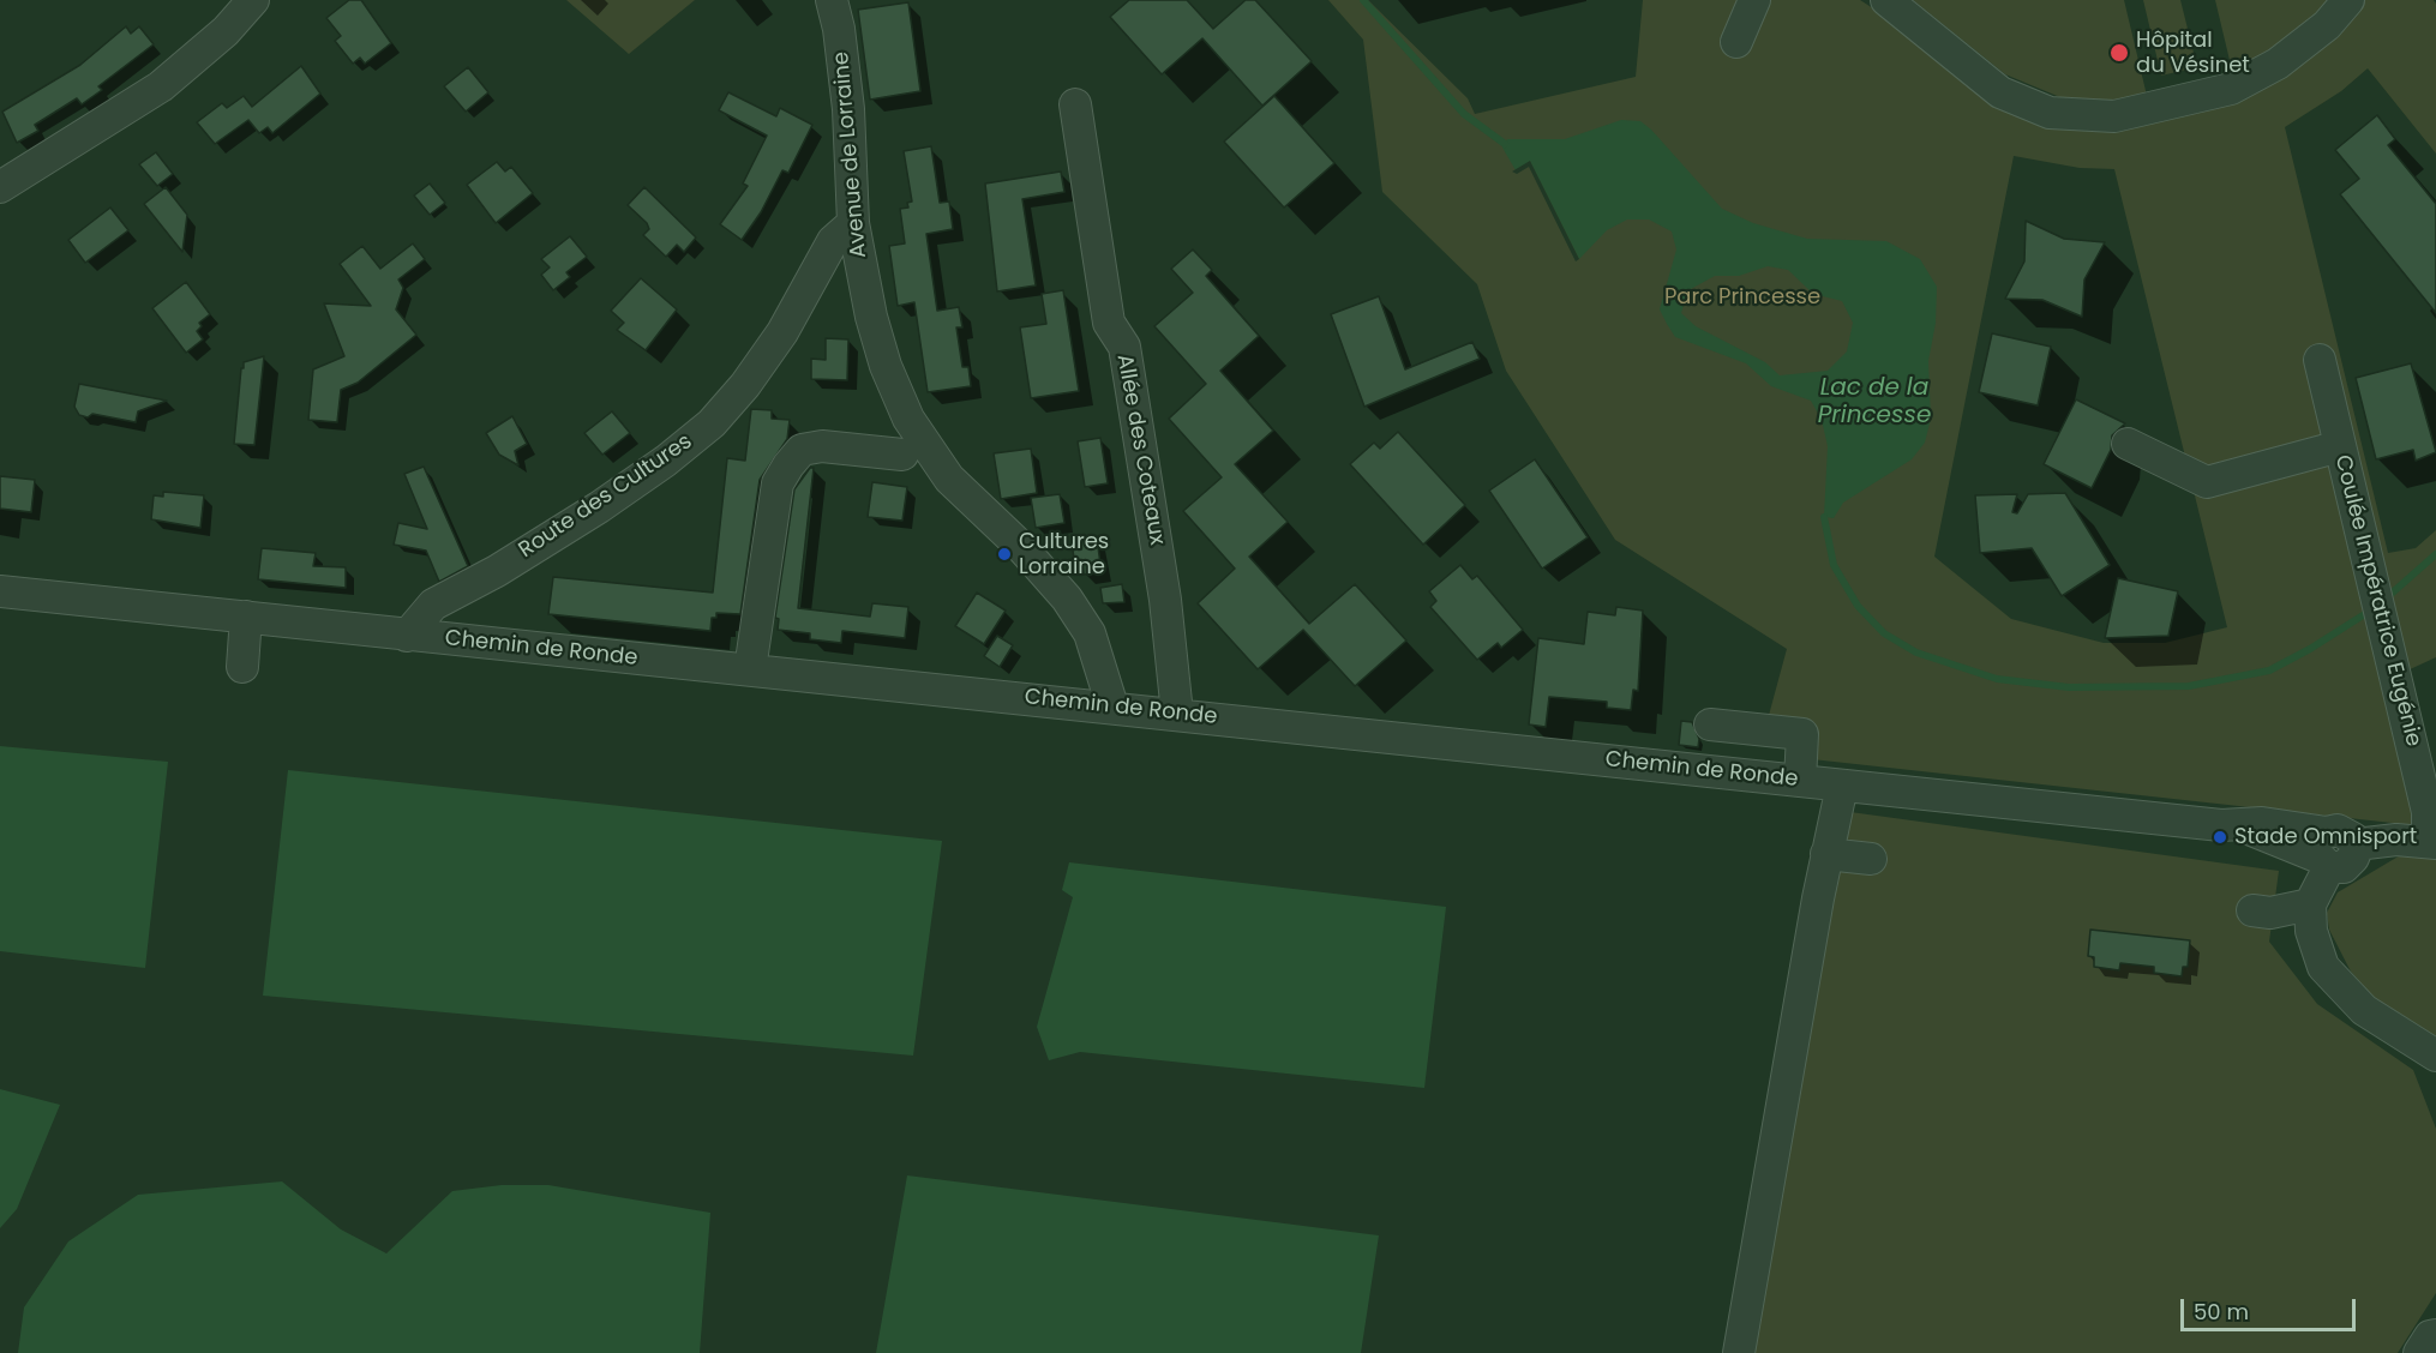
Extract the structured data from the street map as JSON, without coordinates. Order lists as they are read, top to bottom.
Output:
{
  "streets": {
    "street": [
      "Avenue de Lorraine",
      "Allée des Coteaux",
      "Route des Cultures",
      "Coulée Impératrice Eugénie",
      "Chemin de Ronde"
    ]
  },
  "crossings": [
    ["Avenue de Lorraine", "Route des Cultures"],
    ["Avenue de Lorraine", "Chemin de Ronde"],
    ["Allée des Coteaux", "Chemin de Ronde"],
    ["Route des Cultures", "Chemin de Ronde"]
  ],
  "water": ["Lac de la Princesse"],
  "parks": ["Parc Princesse"],
  "places": ["Hôpital du Vésinet", "Cultures Lorraine", "Stade Omnisport"],
  "scale_bar": "50 m"
}
